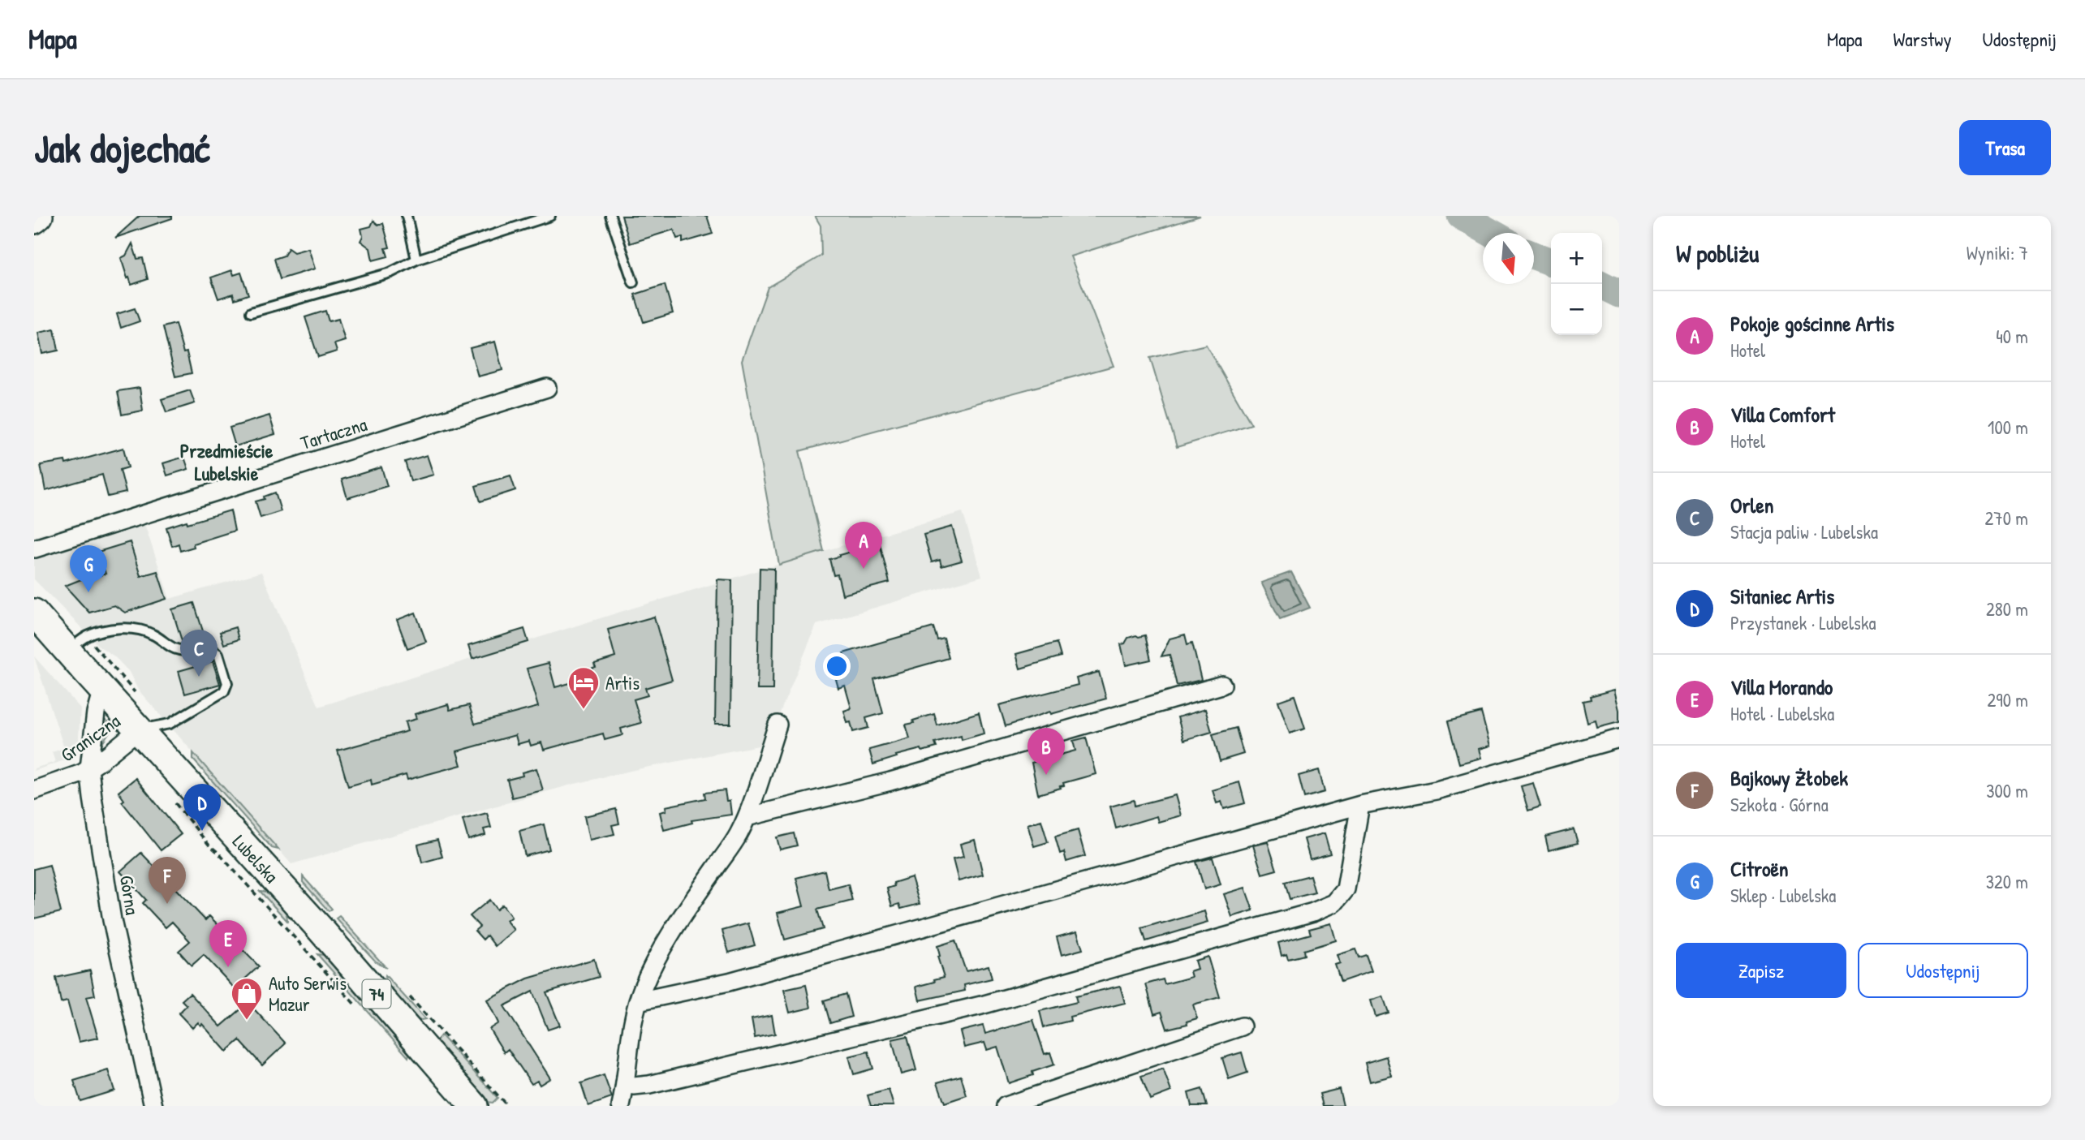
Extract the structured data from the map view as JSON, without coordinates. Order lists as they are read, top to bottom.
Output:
{
  "streets": {
    "main road": ["Lubelska", "74"],
    "street": ["Tartaczna", "Graniczna", "Górna"]
  },
  "crossings": [
    ["Graniczna", "Lubelska"],
    ["Graniczna", "Górna"],
    ["Lubelska", "Górna"]
  ],
  "districts": ["Przedmieście Lubelskie"],
  "places": {
    "hotel": ["Artis"],
    "shop": ["Auto Serwis Mazur"]
  },
  "north": "bottom",
  "page": {
    "header": "Mapa",
    "nav": ["Mapa", "Warstwy", "Udostępnij"],
    "buttons": [
      "Trasa",
      ["Zapisz", "Udostępnij"]
    ],
    "title": "Jak dojechać",
    "heading": ["W pobliżu", "Wyniki: 7"],
    "map_buttons": ["+", "−"],
    "list": [
      {
        "mark": "A",
        "name": "Pokoje gościnne Artis",
        "note": "Hotel",
        "value": "40 m"
      },
      {
        "mark": "B",
        "name": "Villa Comfort",
        "note": "Hotel",
        "value": "100 m"
      },
      {
        "mark": "C",
        "name": "Orlen",
        "note": "Stacja paliw · Lubelska",
        "value": "270 m"
      },
      {
        "mark": "D",
        "name": "Sitaniec Artis",
        "note": "Przystanek · Lubelska",
        "value": "280 m"
      },
      {
        "mark": "E",
        "name": "Villa Morando",
        "note": "Hotel · Lubelska",
        "value": "290 m"
      },
      {
        "mark": "F",
        "name": "Bajkowy Żłobek",
        "note": "Szkoła · Górna",
        "value": "300 m"
      },
      {
        "mark": "G",
        "name": "Citroën",
        "note": "Sklep · Lubelska",
        "value": "320 m"
      }
    ],
    "pins": [
      "A",
      "G",
      "C",
      "B",
      "D",
      "F",
      "E"
    ]
  }
}
